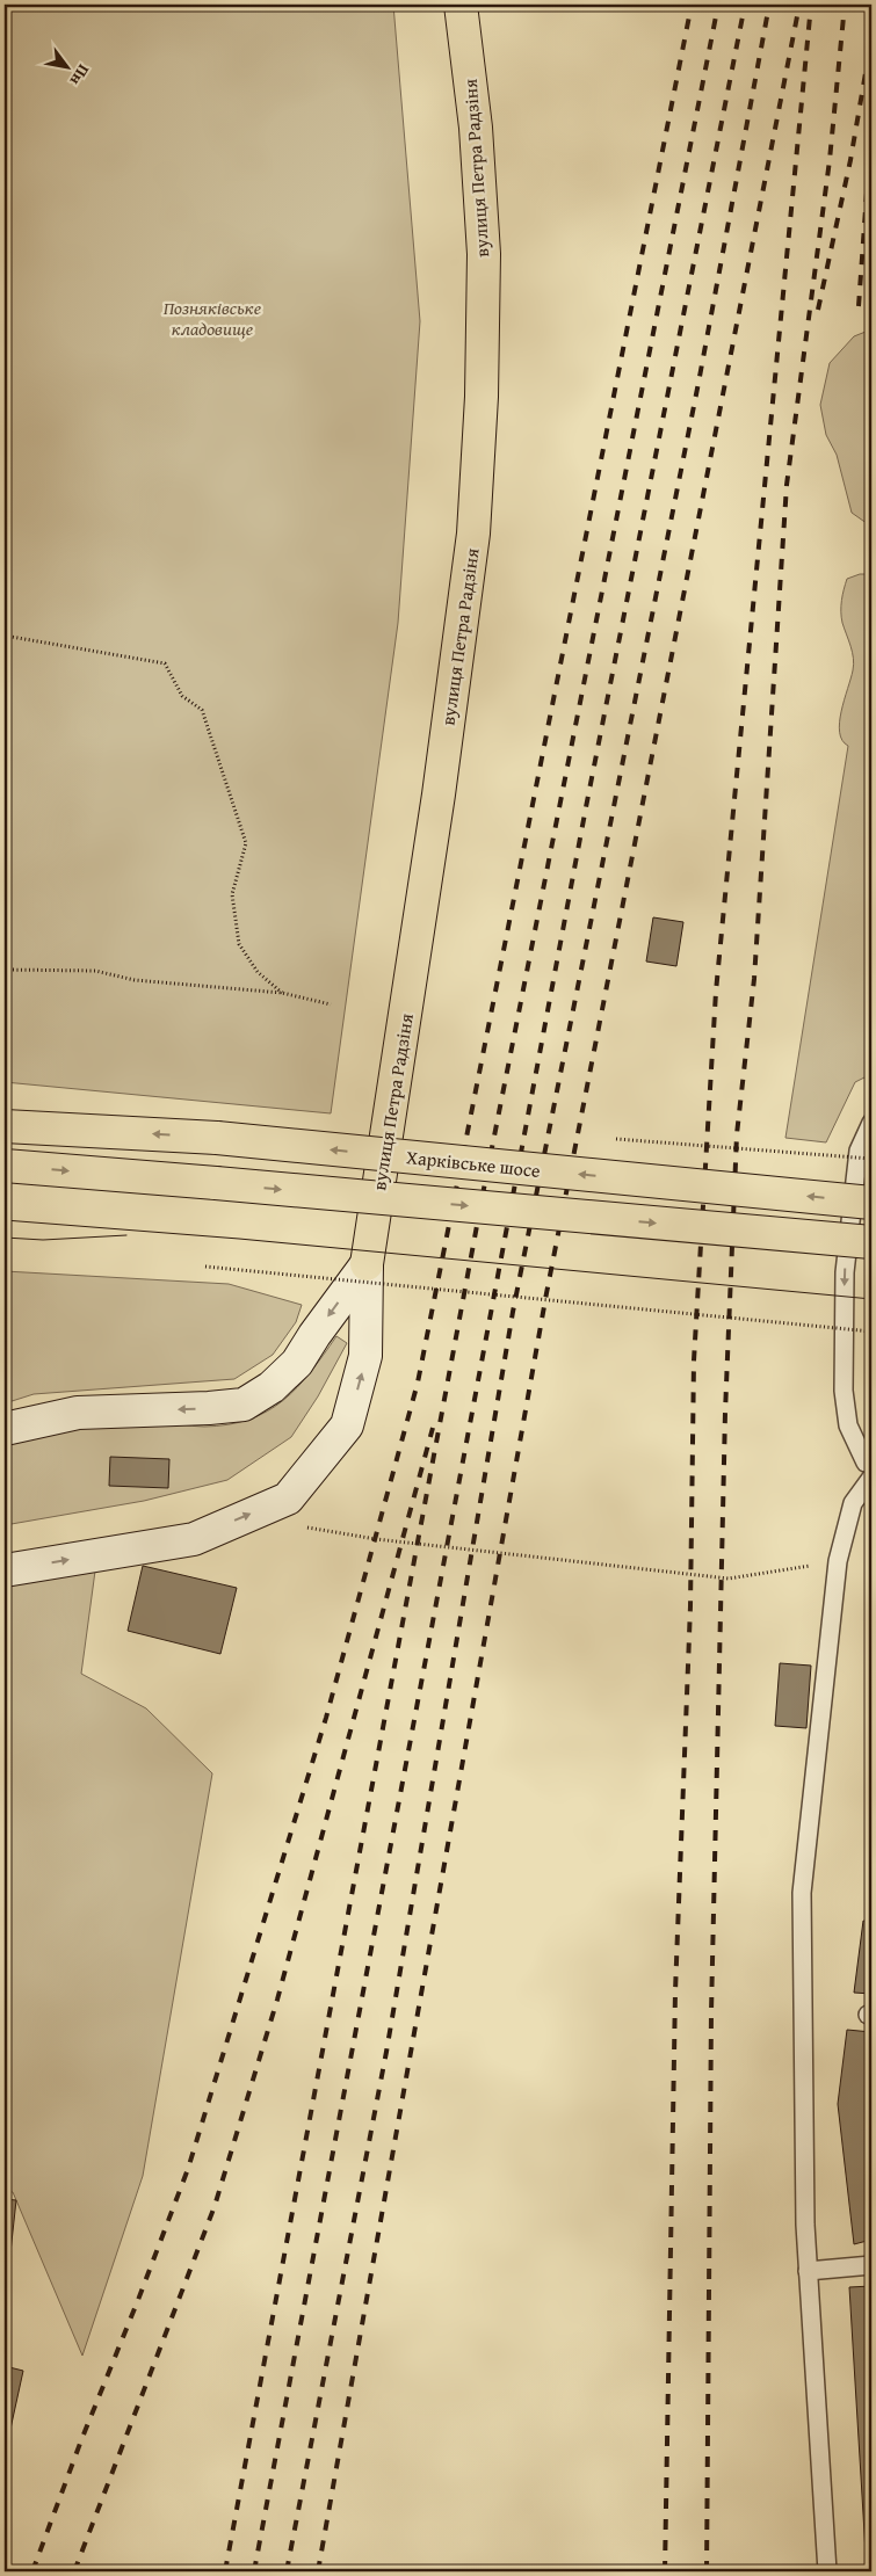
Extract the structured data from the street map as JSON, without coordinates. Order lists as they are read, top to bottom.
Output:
{
  "streets": {
    "main road": ["вулиця Петра Радзіня", "Харківське шосе"]
  },
  "parks": ["Позняківське кладовище"],
  "north": "bottom right"
}
